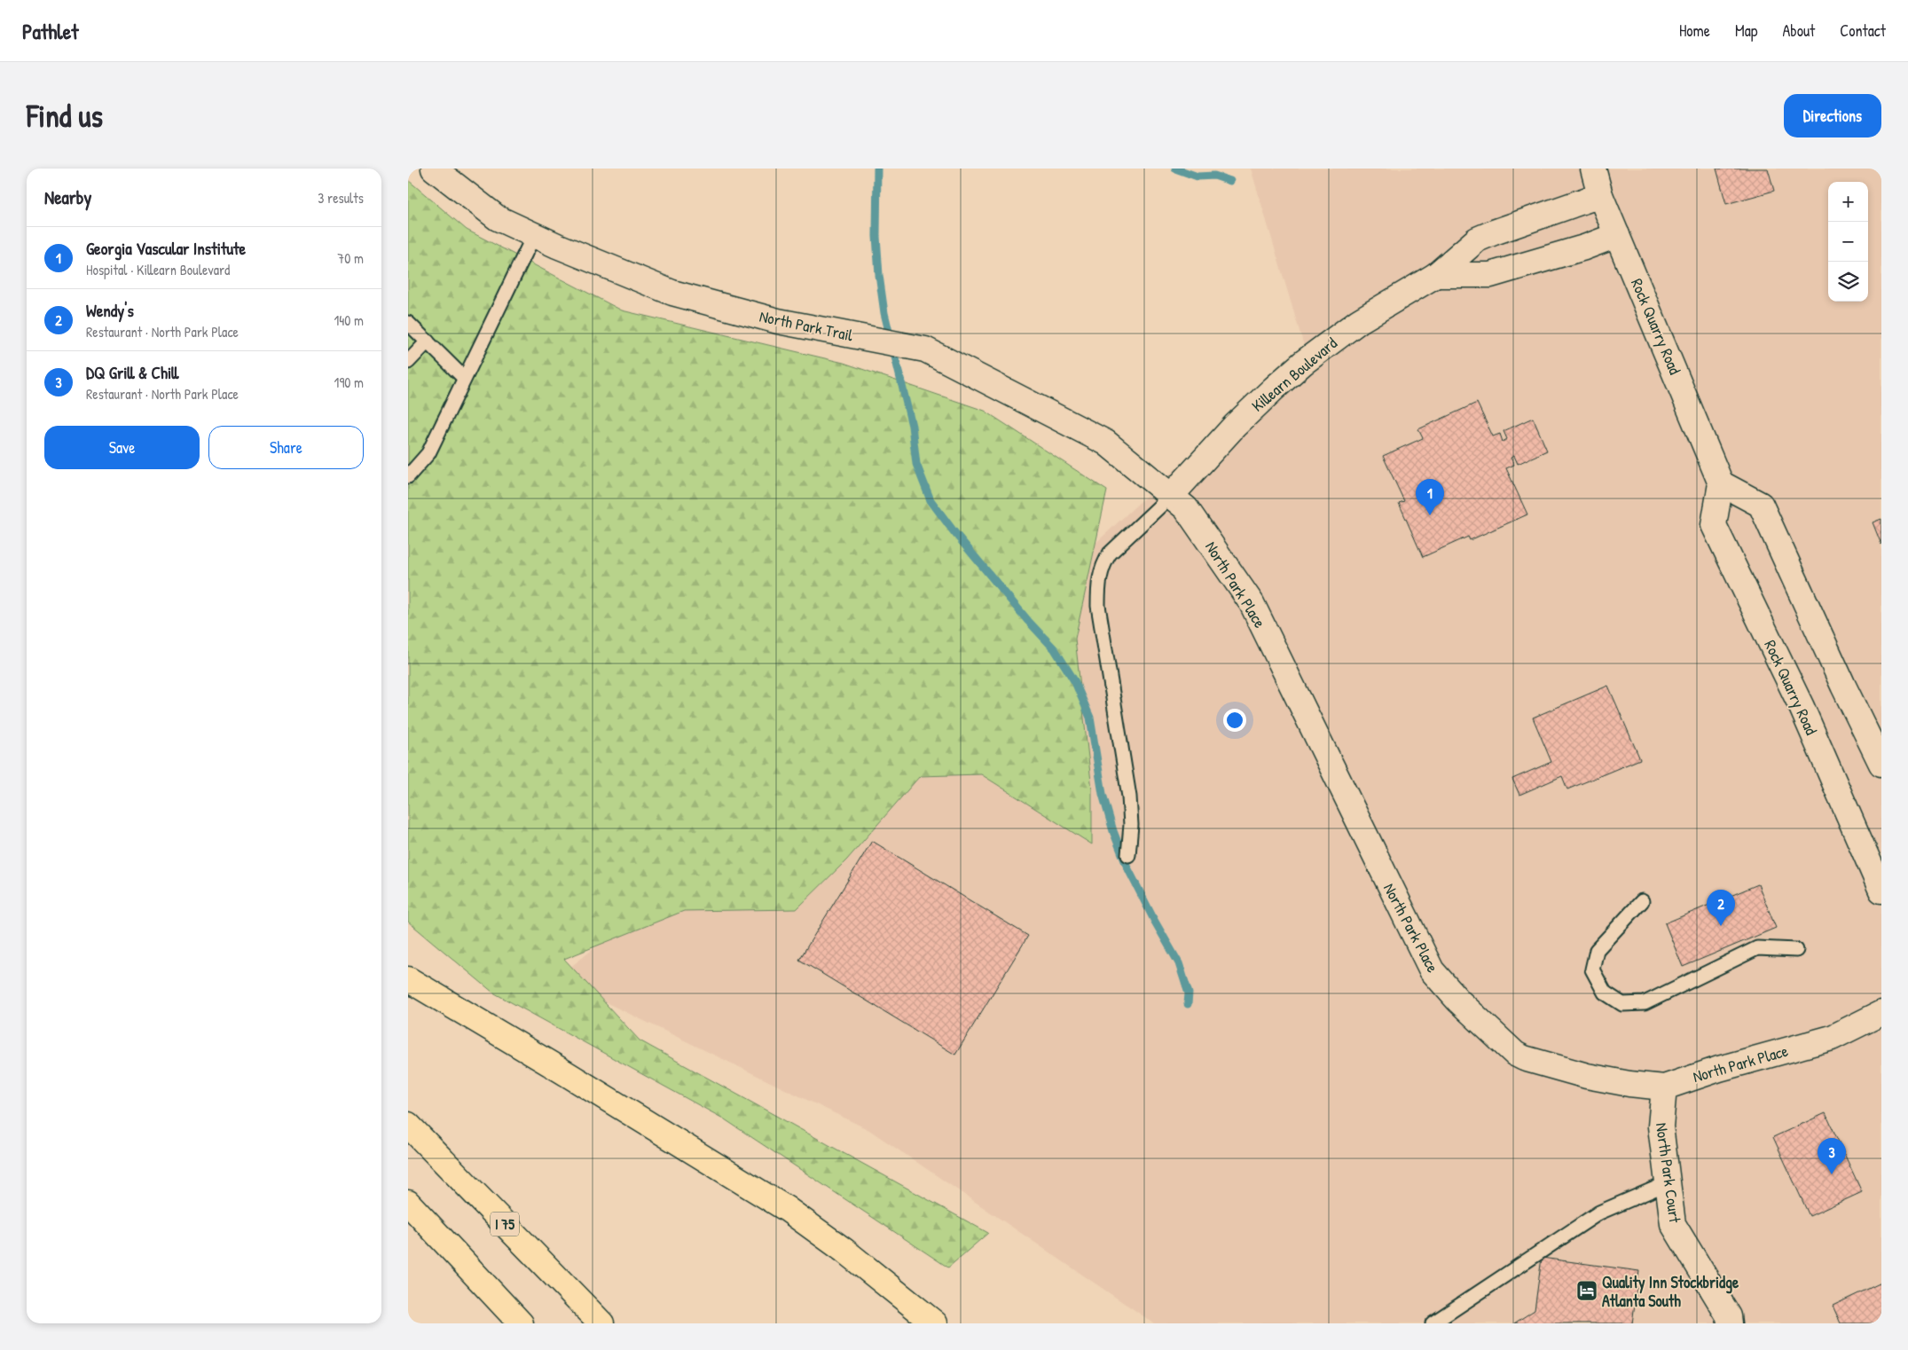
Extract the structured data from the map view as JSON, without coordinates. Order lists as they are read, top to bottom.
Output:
{
  "streets": {
    "highway": ["I 75"],
    "street": [
      "North Park Trail",
      "Rock Quarry Road",
      "Killearn Boulevard",
      "North Park Place",
      "North Park Court"
    ]
  },
  "crossings": [
    ["North Park Trail", "Killearn Boulevard"],
    ["North Park Trail", "North Park Place"],
    ["Rock Quarry Road", "Killearn Boulevard"],
    ["Killearn Boulevard", "North Park Place"],
    ["North Park Place", "North Park Court"]
  ],
  "places": {
    "hotel": ["Quality Inn Stockbridge Atlanta South"]
  },
  "page": {
    "header": "Pathlet",
    "nav": [
      "Home",
      "Map",
      "About",
      "Contact"
    ],
    "buttons": [
      "Directions",
      ["Save", "Share"]
    ],
    "title": "Find us",
    "heading": ["Nearby", "3 results"],
    "map_buttons": ["+", "−"],
    "list": [
      {
        "mark": "1",
        "name": "Georgia Vascular Institute",
        "note": "Hospital · Killearn Boulevard",
        "value": "70 m"
      },
      {
        "mark": "2",
        "name": "Wendy's",
        "note": "Restaurant · North Park Place",
        "value": "140 m"
      },
      {
        "mark": "3",
        "name": "DQ Grill & Chill",
        "note": "Restaurant · North Park Place",
        "value": "190 m"
      }
    ],
    "pins": ["1", "2", "3"]
  }
}
